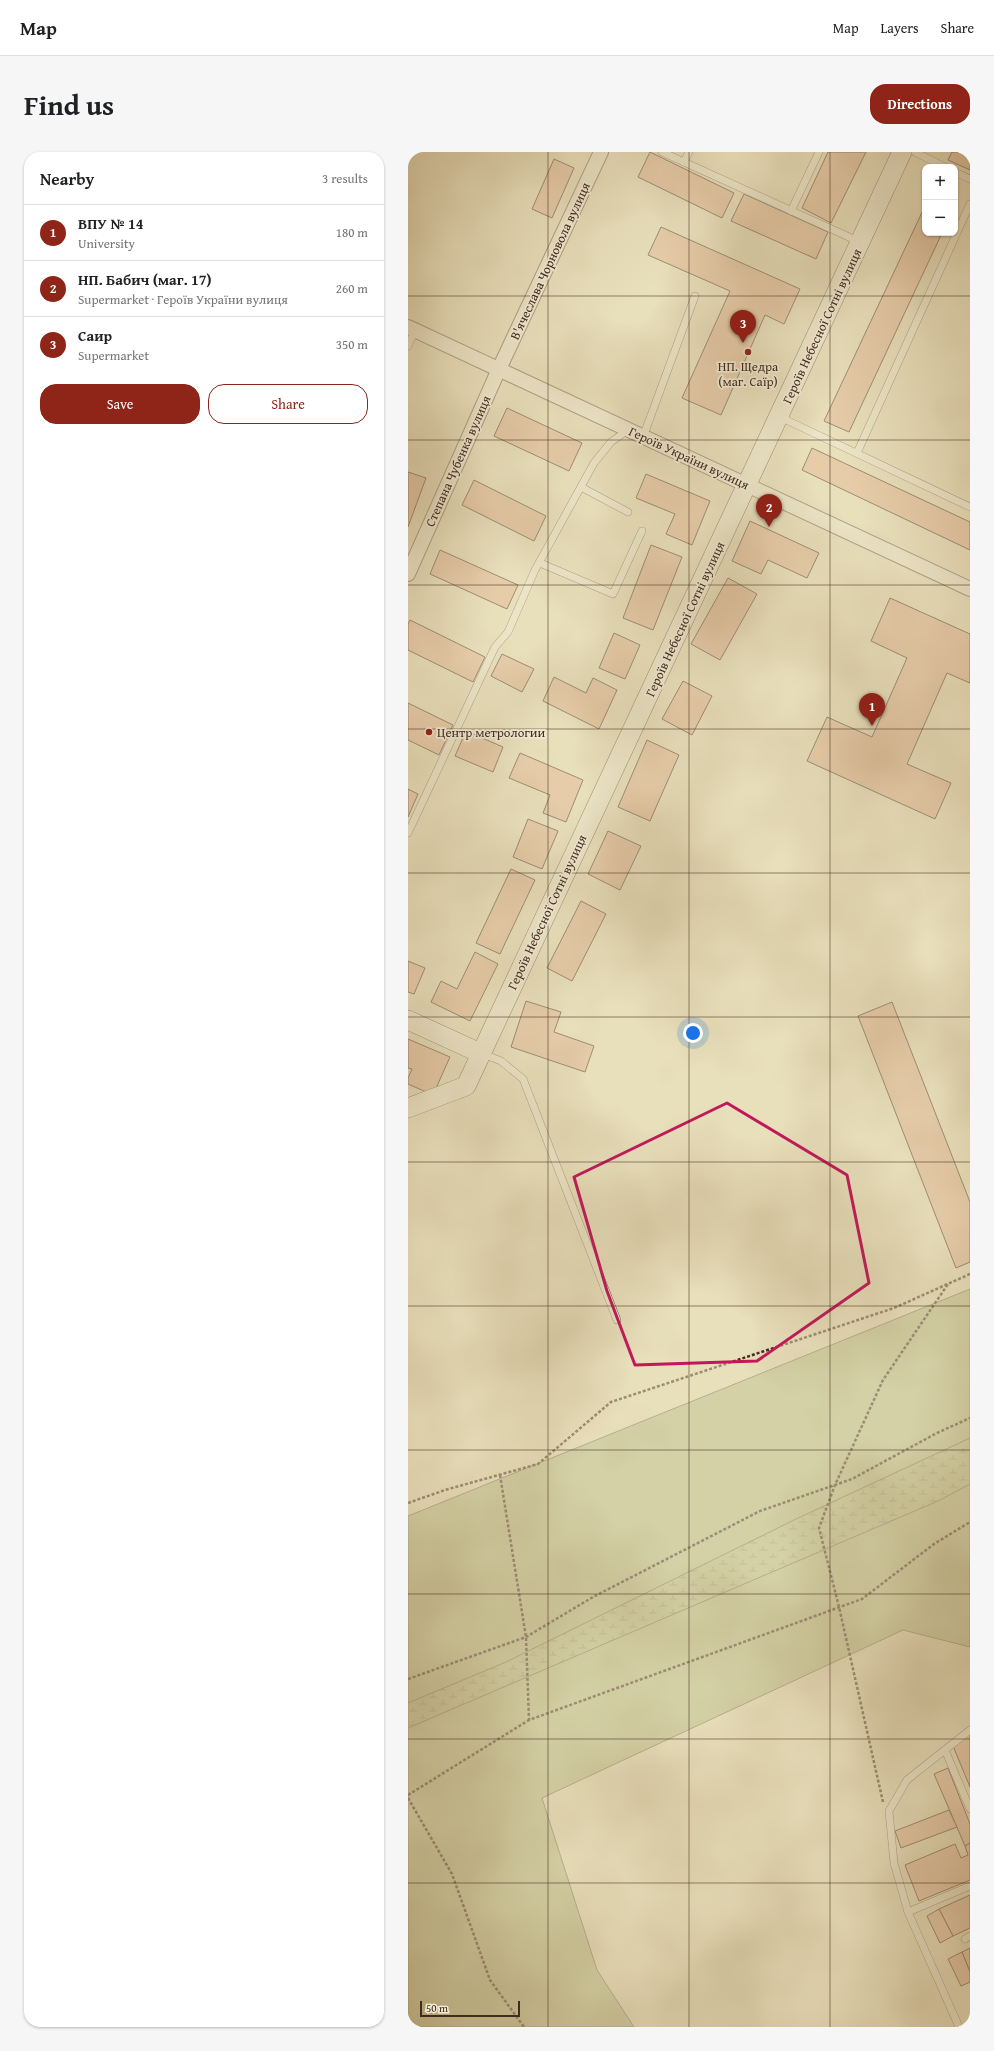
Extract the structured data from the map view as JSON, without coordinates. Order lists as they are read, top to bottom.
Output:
{
  "streets": {
    "street": [
      "В'ячеслава Чорновола вулиця",
      "Героїв Небесної Сотні вулиця",
      "Героїв України вулиця",
      "Степана Чубенка вулиця"
    ]
  },
  "crossings": [
    ["В'ячеслава Чорновола вулиця", "Героїв України вулиця"],
    ["В'ячеслава Чорновола вулиця", "Степана Чубенка вулиця"],
    ["Героїв Небесної Сотні вулиця", "Героїв України вулиця"],
    ["Героїв України вулиця", "Степана Чубенка вулиця"]
  ],
  "places": ["НП. Щедра (маг. Саїр)", "Центр метрологии"],
  "scale_bar": "50 m",
  "page": {
    "header": "Map",
    "nav": ["Map", "Layers", "Share"],
    "title": "Find us",
    "buttons": [
      "Directions",
      ["Save", "Share"]
    ],
    "heading": ["Nearby", "3 results"],
    "map_buttons": ["+", "−"],
    "list": [
      {
        "mark": "1",
        "name": "ВПУ № 14",
        "note": "University",
        "value": "180 m"
      },
      {
        "mark": "2",
        "name": "НП. Бабич (маг. 17)",
        "note": "Supermarket · Героїв України вулиця",
        "value": "260 m"
      },
      {
        "mark": "3",
        "name": "Саир",
        "note": "Supermarket",
        "value": "350 m"
      }
    ],
    "pins": ["3", "2", "1"],
    "scale": "50 m"
  }
}
